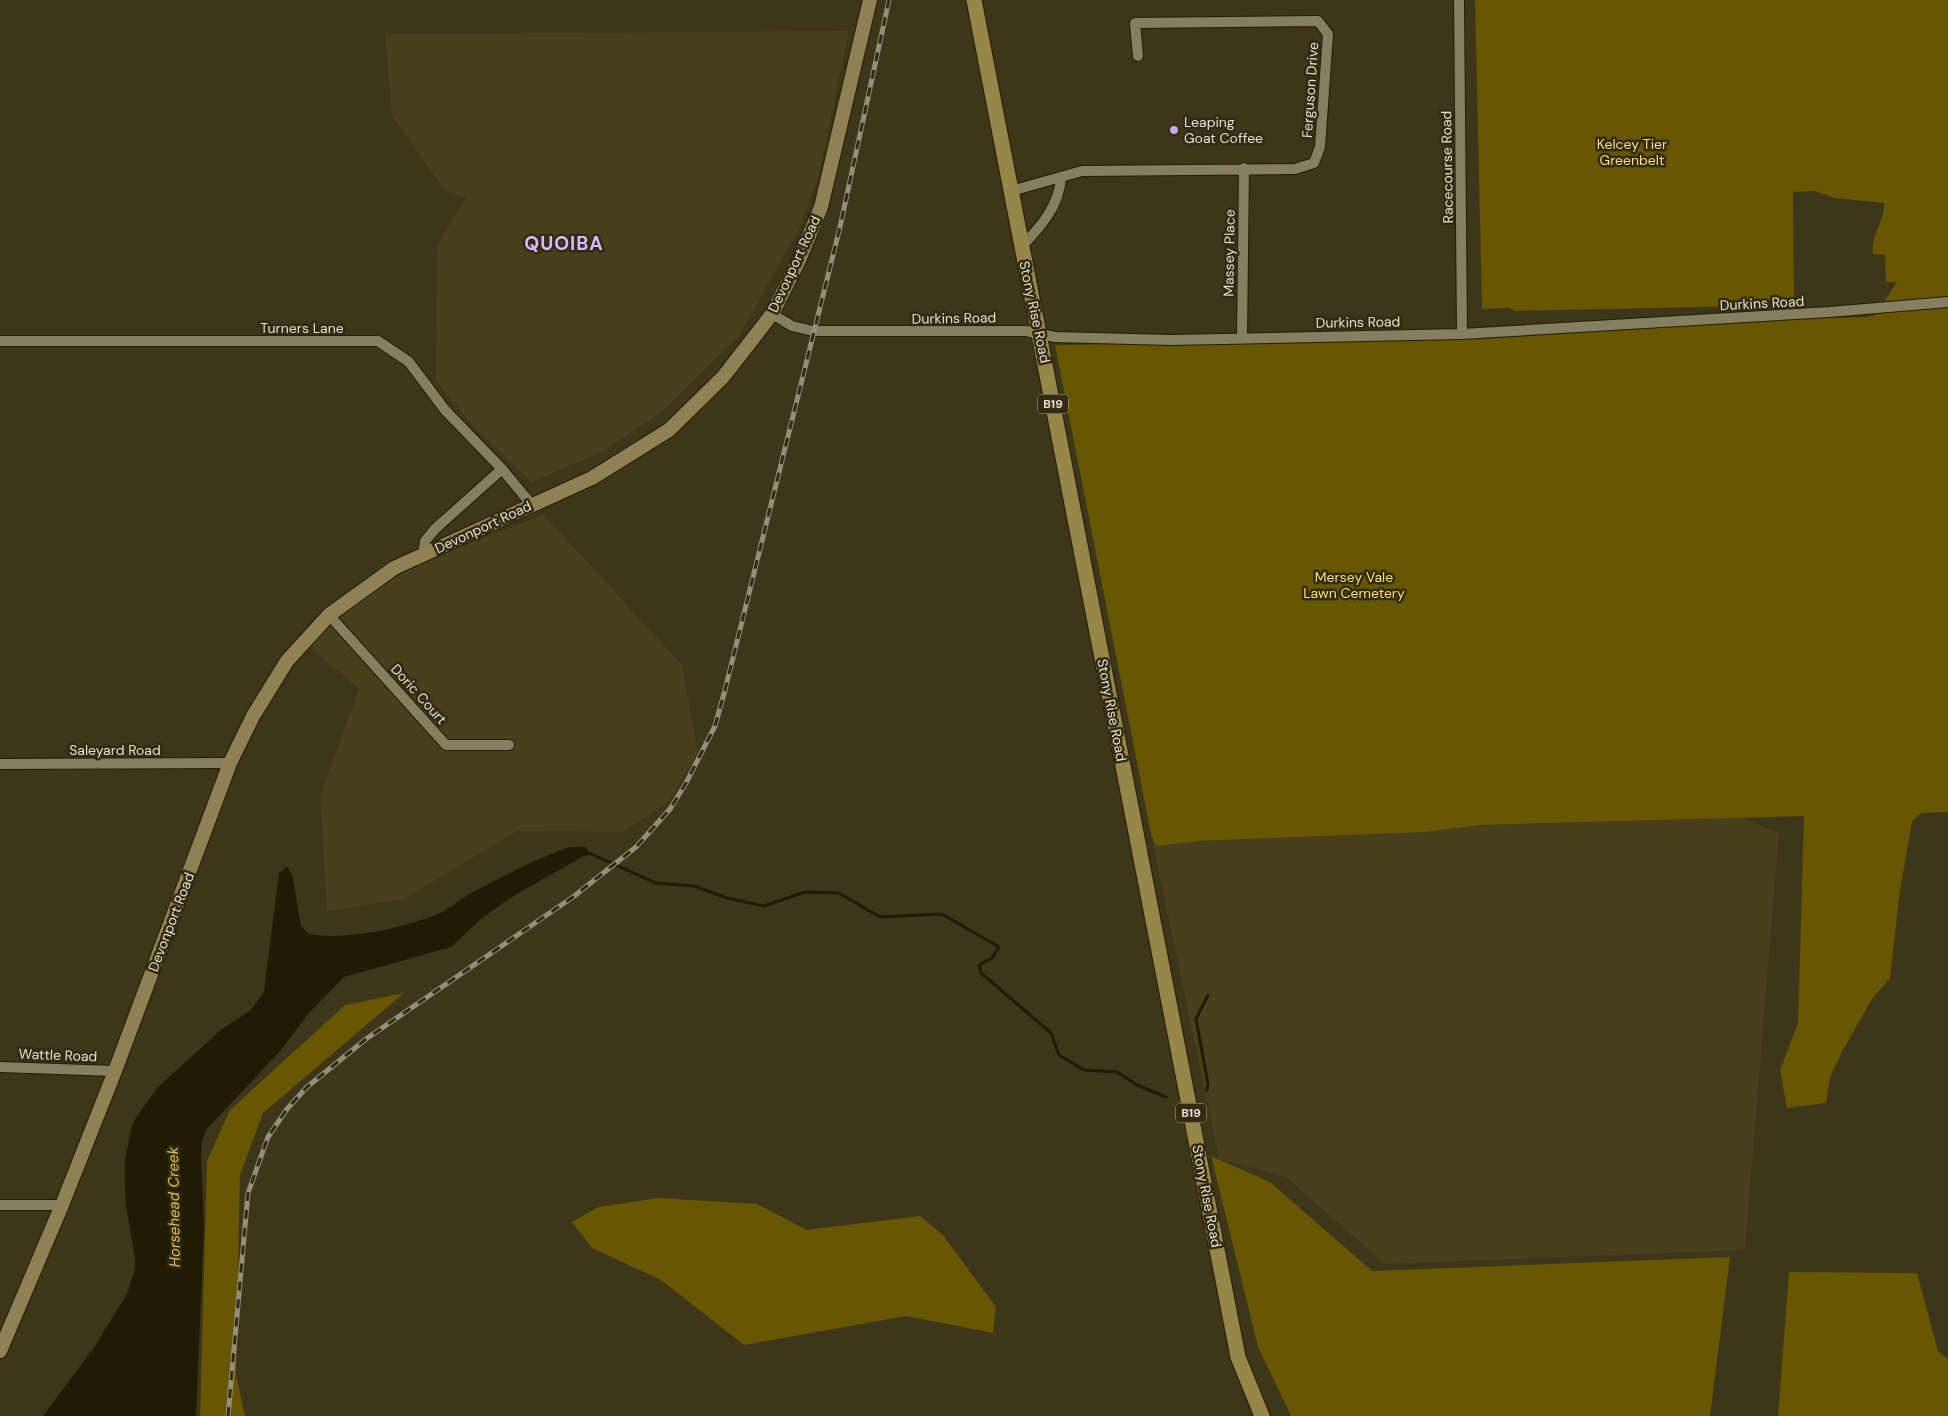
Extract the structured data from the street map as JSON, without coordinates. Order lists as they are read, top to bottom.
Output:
{
  "streets": {
    "main road": ["Devonport Road", "Stony Rise Road", "B19"],
    "street": [
      "Ferguson Drive",
      "Racecourse Road",
      "Massey Place",
      "Durkins Road",
      "Turners Lane",
      "Doric Court",
      "Saleyard Road",
      "Wattle Road"
    ]
  },
  "crossings": [
    ["Ferguson Drive", "Massey Place"],
    ["Ferguson Drive", "Stony Rise Road"],
    ["Racecourse Road", "Durkins Road"],
    ["Massey Place", "Durkins Road"],
    ["Devonport Road", "Durkins Road"],
    ["Devonport Road", "Turners Lane"],
    ["Devonport Road", "Doric Court"],
    ["Devonport Road", "Saleyard Road"],
    ["Devonport Road", "Wattle Road"],
    ["Durkins Road", "Stony Rise Road"]
  ],
  "districts": ["QUOIBA"],
  "water": ["Horsehead Creek"],
  "parks": ["Kelcey Tier Greenbelt", "Mersey Vale Lawn Cemetery"],
  "places": ["Leaping Goat Coffee"]
}
